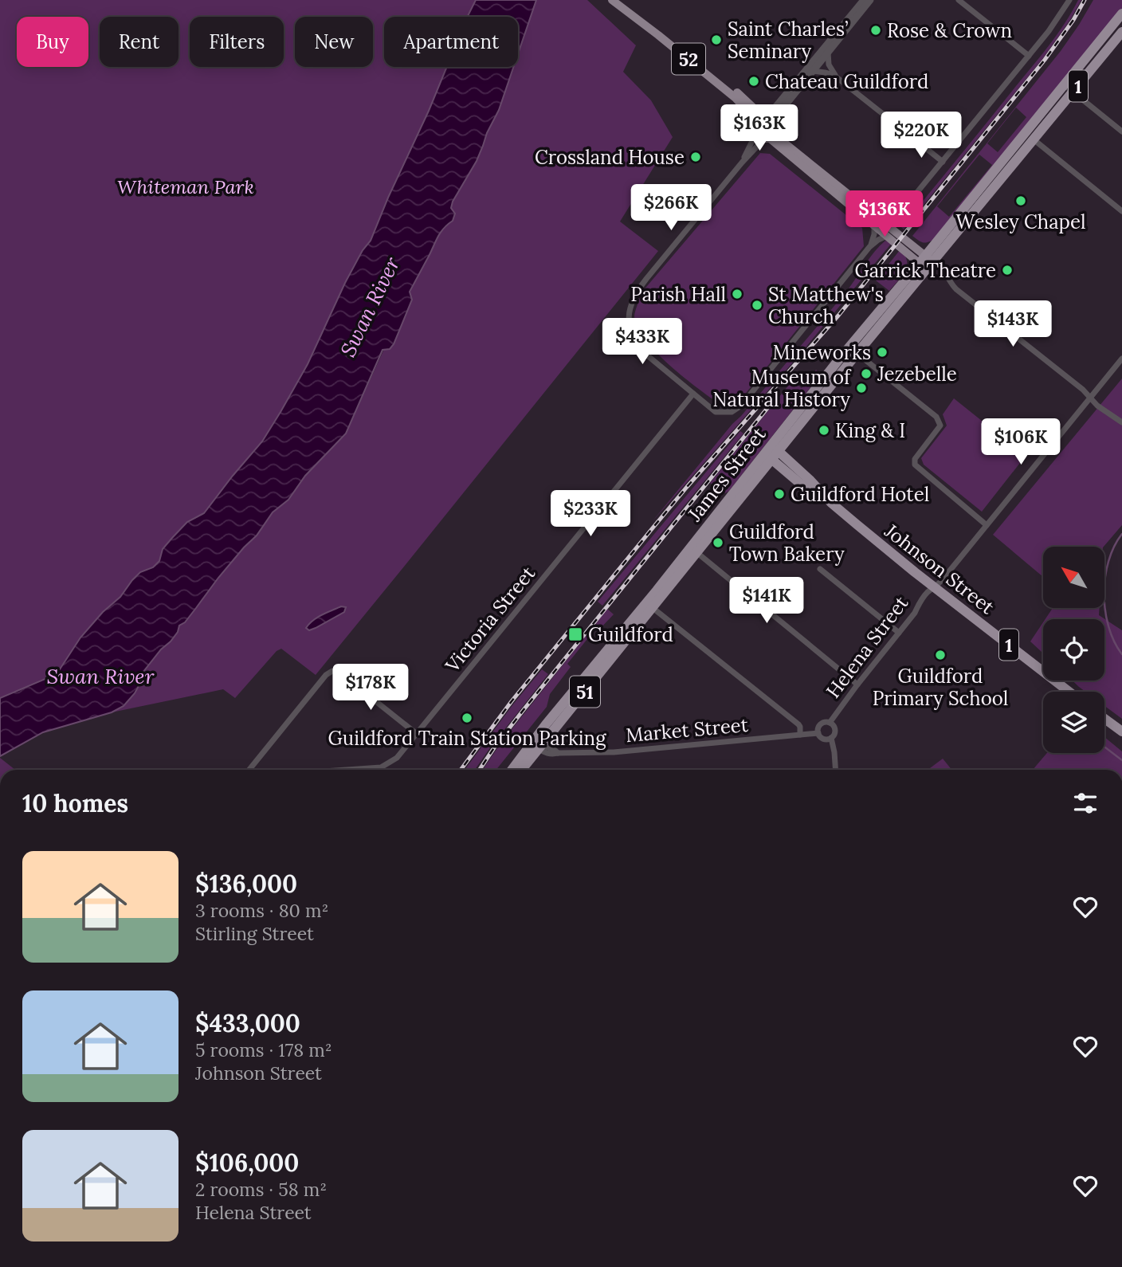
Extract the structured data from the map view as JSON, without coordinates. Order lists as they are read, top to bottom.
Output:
{
  "streets": {
    "highway": [
      "1",
      "James Street",
      "Johnson Street",
      "51"
    ],
    "main road": ["52"],
    "street": ["Victoria Street", "Helena Street", "Market Street"]
  },
  "crossings": [
    ["52", "James Street"],
    ["James Street", "Johnson Street"],
    ["James Street", "Market Street"],
    ["Johnson Street", "Helena Street"],
    ["Helena Street", "Market Street"]
  ],
  "water": ["Swan River"],
  "parks": ["Whiteman Park"],
  "places": {
    "other": [
      "Rose & Crown",
      "Saint Charles’ Seminary",
      "Chateau Guildford",
      "Crossland House",
      "Wesley Chapel",
      "Garrick Theatre",
      "Parish Hall",
      "St Matthew's Church",
      "Mineworks",
      "Jezebelle",
      "Museum of Natural History",
      "King & I",
      "Guildford Hotel",
      "Guildford Town Bakery",
      "Guildford Primary School",
      "Guildford Train Station Parking"
    ],
    "transit": ["Guildford"]
  },
  "north": "top left",
  "page": {
    "chip": [
      "Buy",
      "Rent",
      "Filters",
      "New",
      "Apartment"
    ],
    "price": [
      "$163K",
      "$220K",
      "$266K",
      "$136K",
      "$143K",
      "$433K",
      "$106K",
      "$233K",
      "$141K",
      "$178K"
    ],
    "heading": "10 homes",
    "list": [
      {
        "name": "$136,000",
        "note": "3 rooms · 80 m² · Stirling Street"
      },
      {
        "name": "$433,000",
        "note": "5 rooms · 178 m² · Johnson Street"
      },
      {
        "name": "$106,000",
        "note": "2 rooms · 58 m² · Helena Street"
      }
    ]
  }
}
